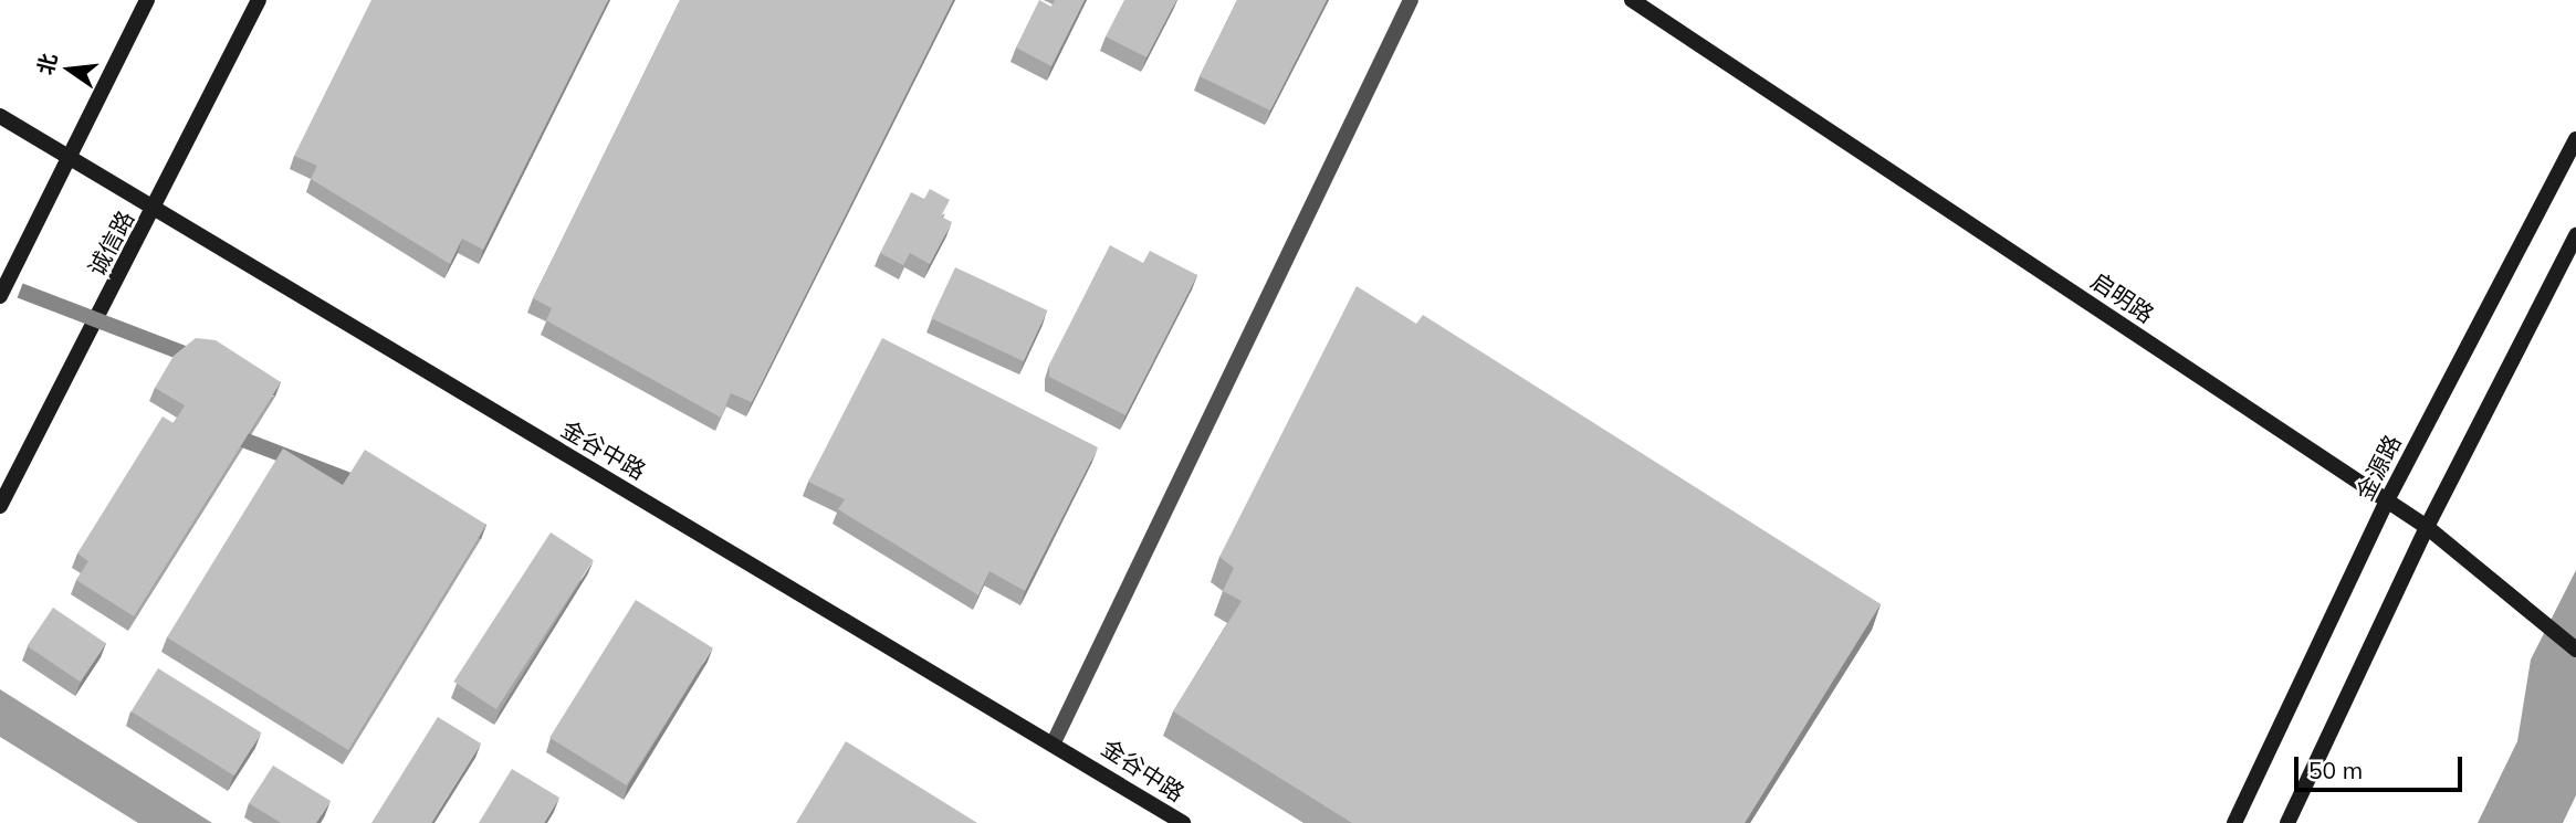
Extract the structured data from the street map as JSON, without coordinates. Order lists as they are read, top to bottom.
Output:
{
  "streets": {
    "street": [
      "诚信路",
      "启明路",
      "金谷中路",
      "金源路"
    ]
  },
  "crossings": [
    ["诚信路", "金谷中路"],
    ["启明路", "金源路"]
  ],
  "scale_bar": "50 m",
  "north": "left"
}
